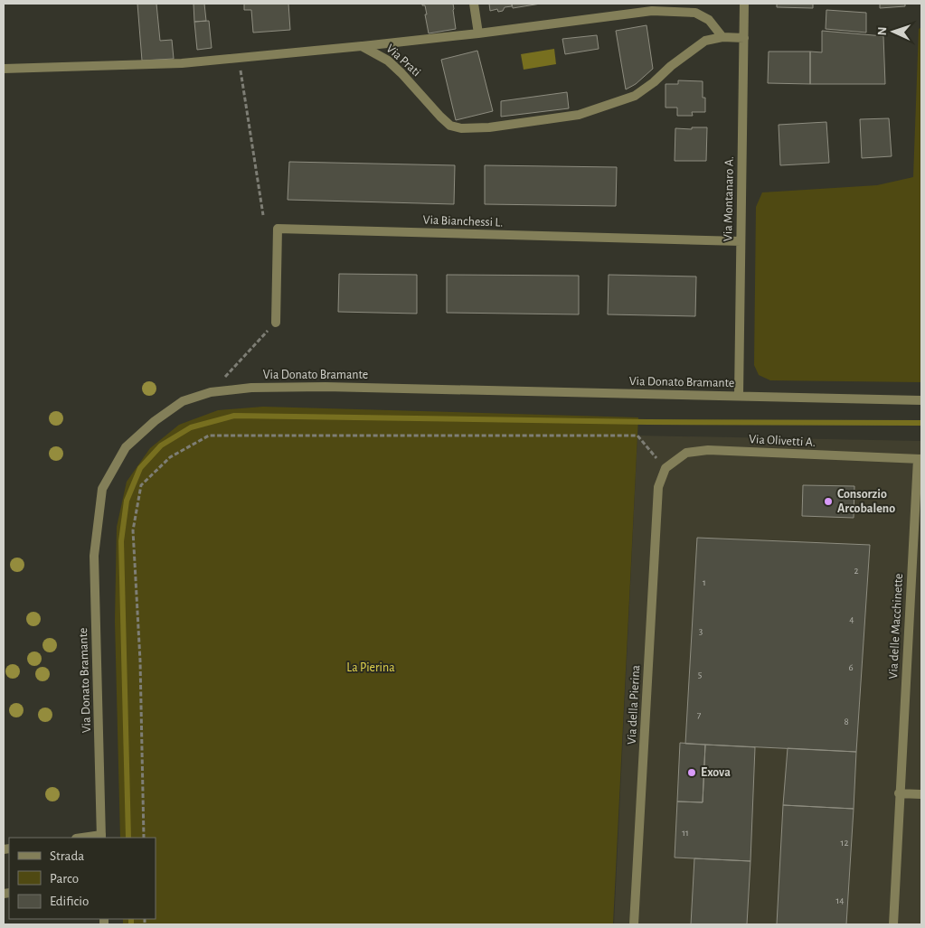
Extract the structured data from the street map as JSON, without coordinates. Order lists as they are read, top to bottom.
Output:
{
  "streets": {
    "street": [
      "Via Prati",
      "Via Montanaro A.",
      "Via Bianchessi L.",
      "Via Donato Bramante",
      "Via Olivetti A.",
      "Via delle Macchinette",
      "Via della Pierina"
    ]
  },
  "crossings": [
    ["Via Prati", "Via Montanaro A."],
    ["Via Montanaro A.", "Via Bianchessi L."],
    ["Via Montanaro A.", "Via Donato Bramante"],
    ["Via Olivetti A.", "Via delle Macchinette"],
    ["Via Olivetti A.", "Via della Pierina"]
  ],
  "parks": ["La Pierina"],
  "places": ["Consorzio Arcobaleno", "Exova"],
  "house_numbers": [
    "2",
    "1",
    "4",
    "3",
    "6",
    "5",
    "7",
    "8",
    "11",
    "12",
    "14"
  ],
  "legend": ["Strada", "Parco", "Edificio"],
  "north": "left"
}
